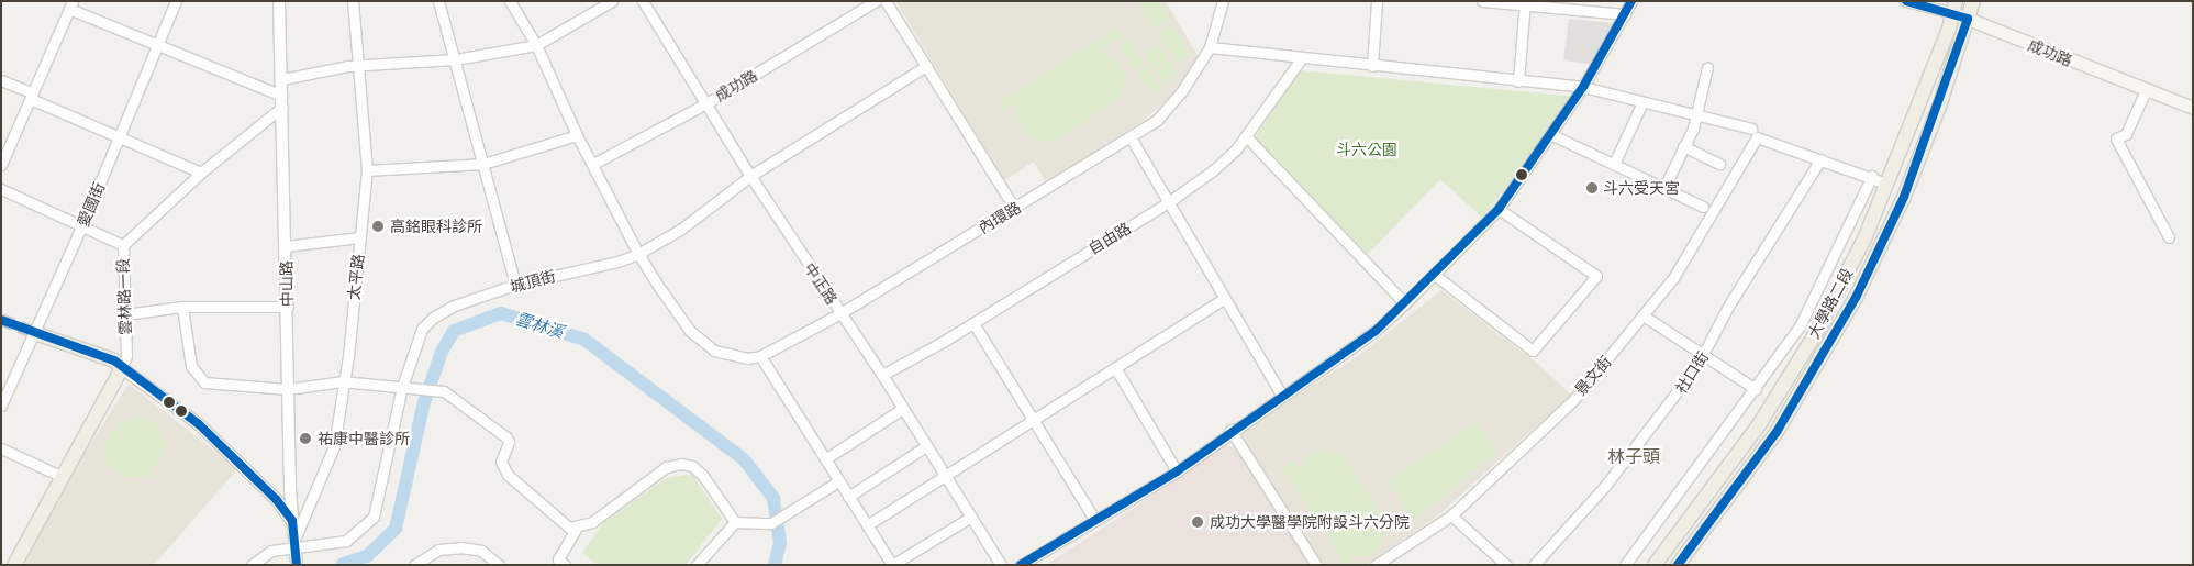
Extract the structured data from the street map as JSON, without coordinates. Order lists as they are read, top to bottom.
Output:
{
  "streets": {
    "main road": ["成功路", "雲林路一段", "大學路二段"],
    "street": [
      "愛國街",
      "內環路",
      "自由路",
      "太平路",
      "城頂街",
      "中山路",
      "中正路",
      "社口街",
      "景文街"
    ]
  },
  "crossings": [
    ["成功路", "中正路"],
    ["成功路", "大學路二段"],
    ["內環路", "中正路"],
    ["自由路", "中正路"],
    ["太平路", "城頂街"],
    ["太平路", "中山路"],
    ["城頂街", "中山路"],
    ["城頂街", "中正路"],
    ["中山路", "雲林路一段"]
  ],
  "districts": ["林子頭"],
  "water": ["雲林溪"],
  "parks": ["斗六公園"],
  "places": [
    "斗六受天宮",
    "高銘眼科診所",
    "祐康中醫診所",
    "成功大學醫學院附設斗六分院"
  ]
}
